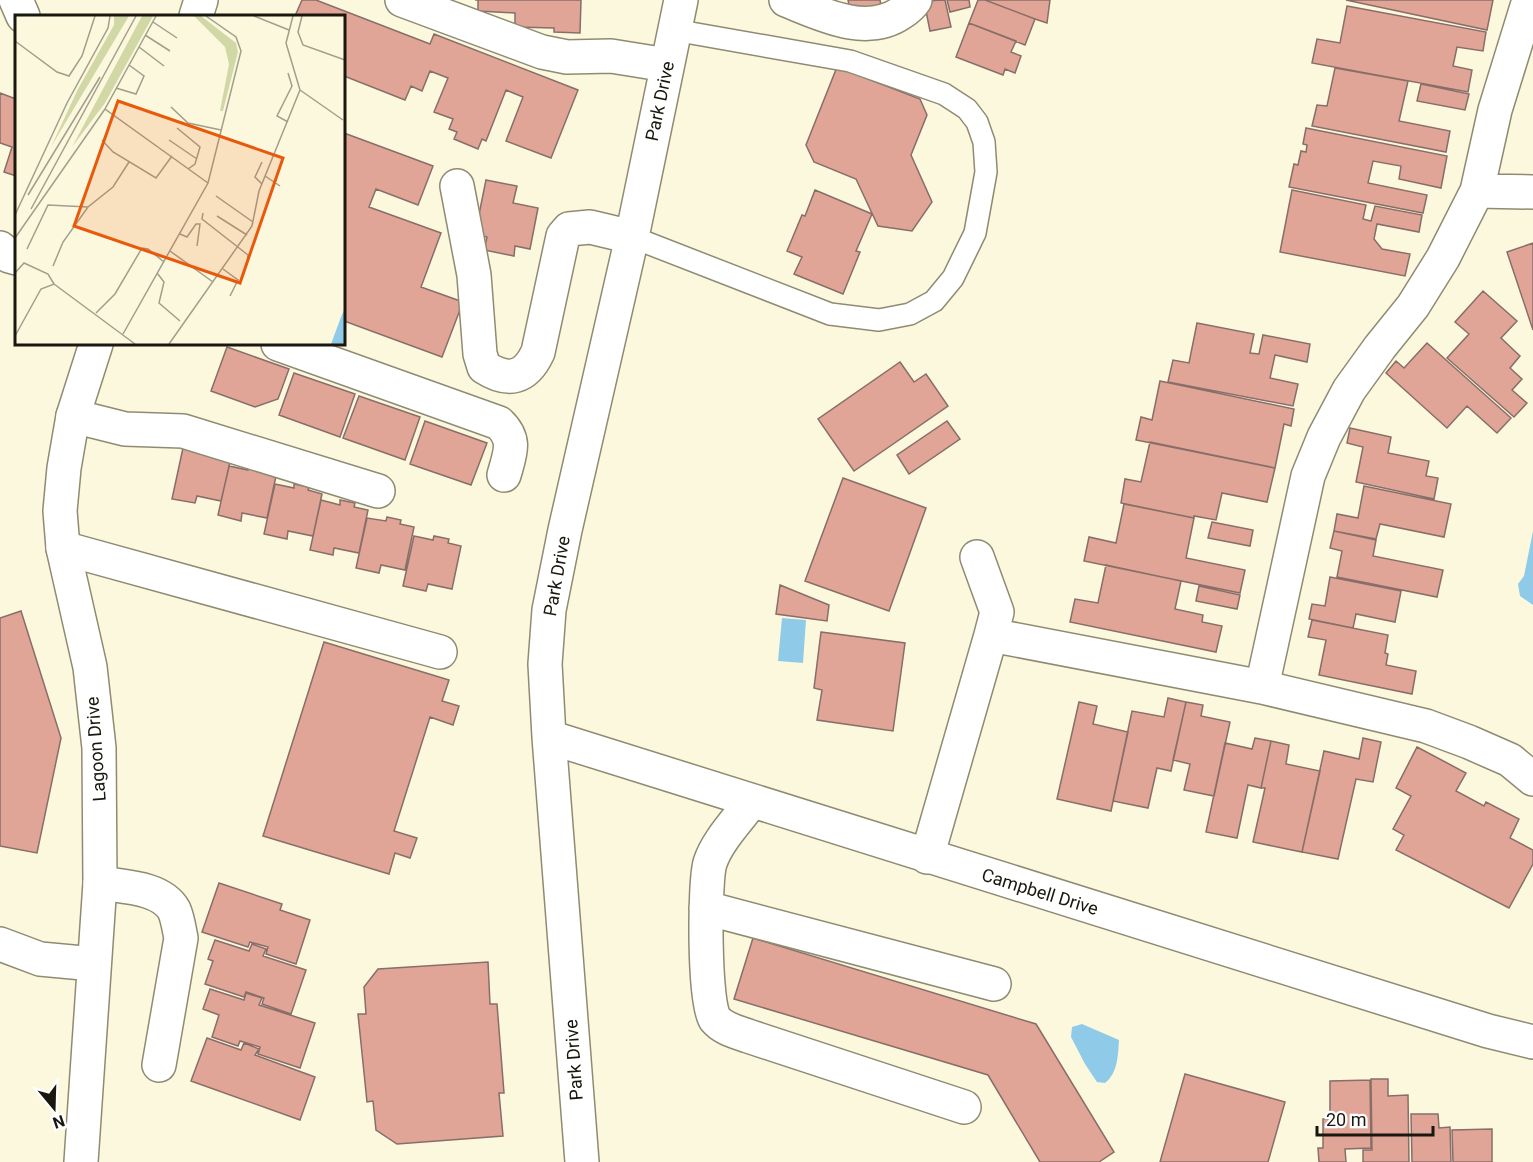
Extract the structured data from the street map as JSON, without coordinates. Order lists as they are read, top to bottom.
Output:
{
  "streets": {
    "street": ["Park Drive", "Lagoon Drive", "Campbell Drive"]
  },
  "crossings": [
    ["Park Drive", "Campbell Drive"]
  ],
  "scale_bar": "20 m",
  "north": "bottom"
}
